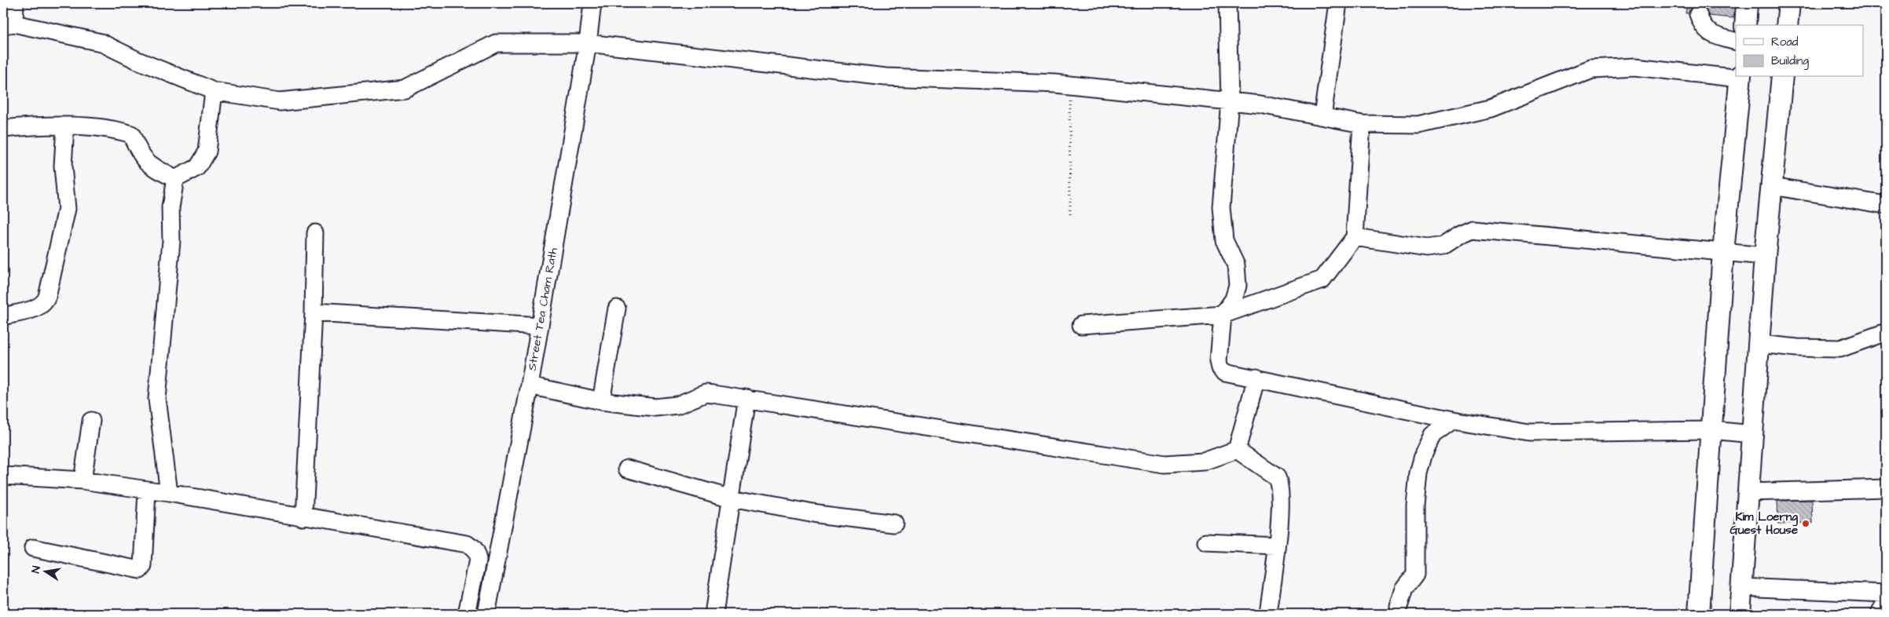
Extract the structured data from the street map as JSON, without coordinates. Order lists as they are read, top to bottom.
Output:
{
  "streets": {
    "street": ["Street Tea Cham Rath"]
  },
  "places": ["Kim Loerng Guest House"],
  "legend": ["Road", "Building"],
  "north": "left"
}
